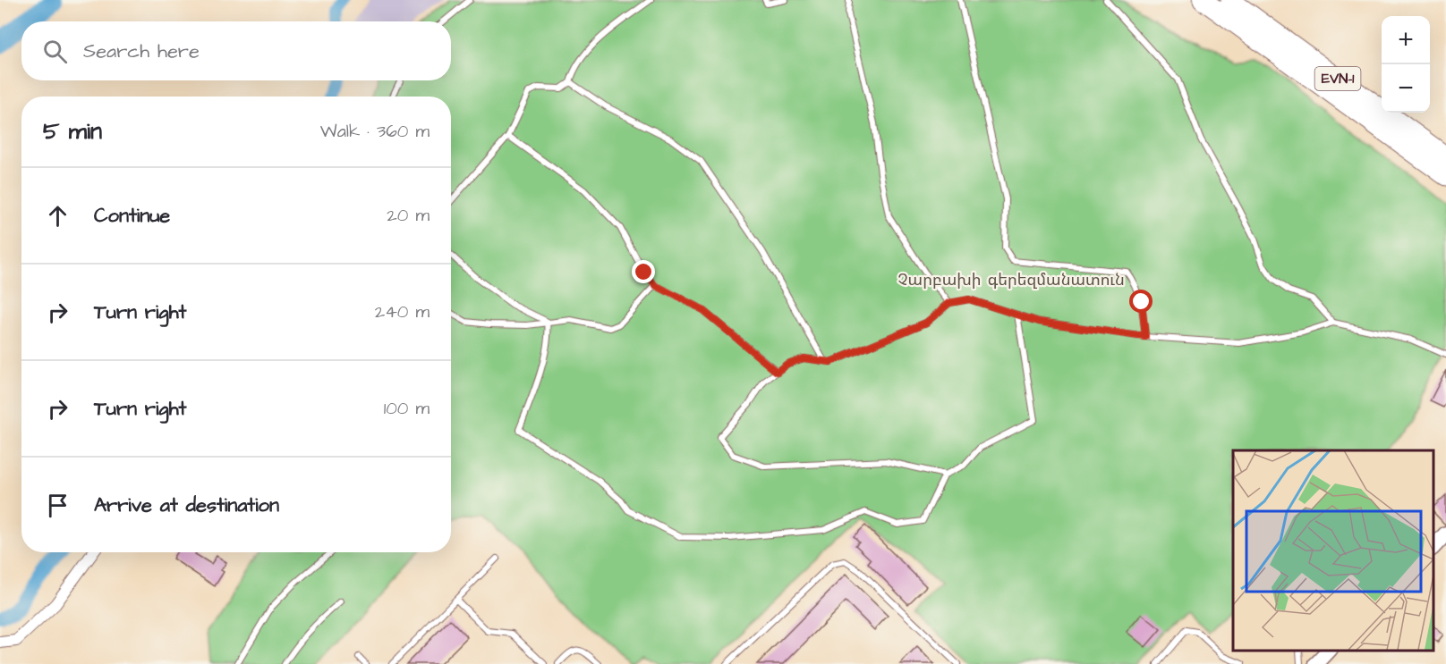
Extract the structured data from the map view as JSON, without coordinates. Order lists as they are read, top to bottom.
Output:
{
  "streets": {
    "highway": ["EVN-1"]
  },
  "parks": ["Չարբախի գերեզմանատուն"],
  "page": {
    "map_buttons": ["+", "−"],
    "search": "Search here",
    "heading": ["5 min", "Walk · 360 m"],
    "list": [
      ["Continue", "20 m"],
      ["Turn right", "240 m"],
      ["Turn right", "100 m"],
      "Arrive at destination"
    ]
  }
}
